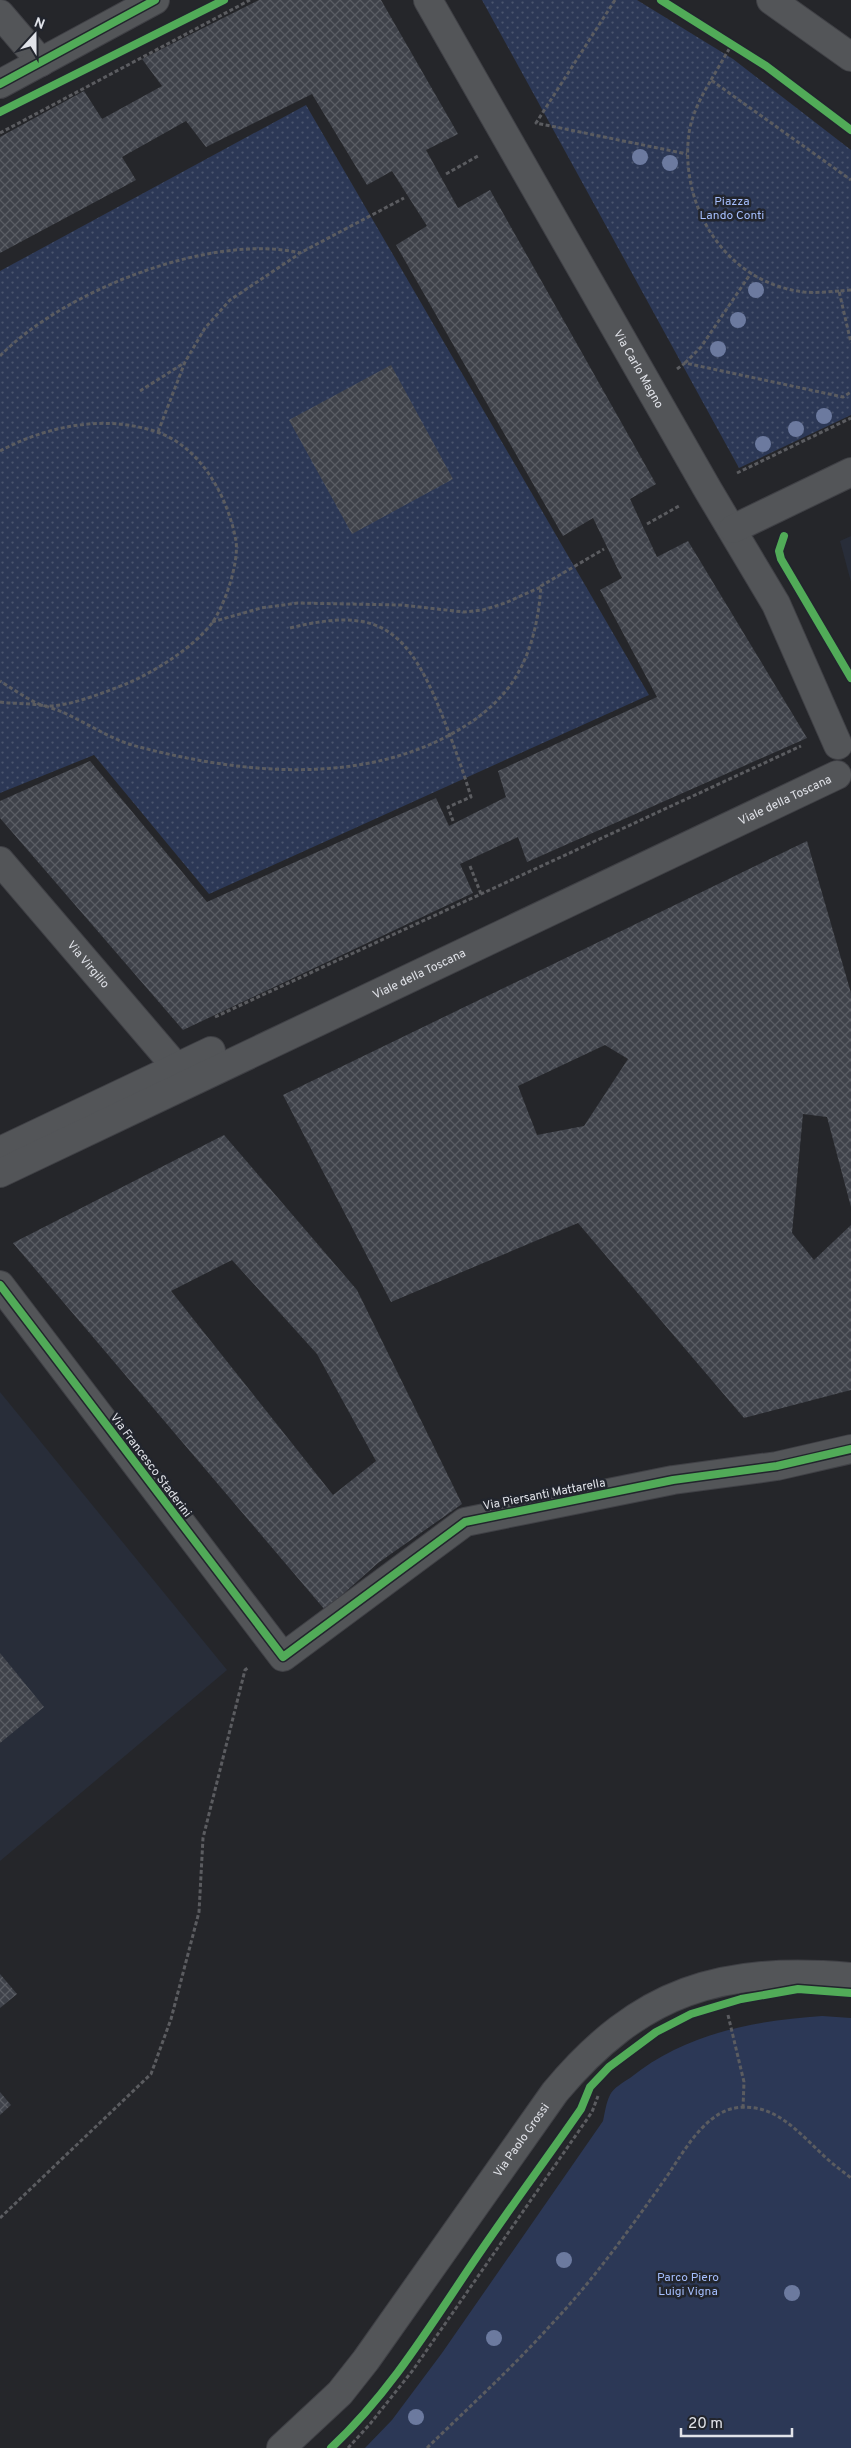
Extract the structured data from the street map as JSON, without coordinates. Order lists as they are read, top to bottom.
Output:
{
  "streets": {
    "street": [
      "Via Carlo Magno",
      "Viale della Toscana",
      "Via Virgilio",
      "Via Francesco Staderini",
      "Via Piersanti Mattarella",
      "Via Paolo Grossi"
    ]
  },
  "crossings": [
    ["Via Carlo Magno", "Viale della Toscana"],
    ["Viale della Toscana", "Via Virgilio"],
    ["Via Francesco Staderini", "Via Piersanti Mattarella"]
  ],
  "parks": ["Piazza Lando Conti", "Parco Piero Luigi Vigna"],
  "scale_bar": "20 m",
  "north": "top"
}
